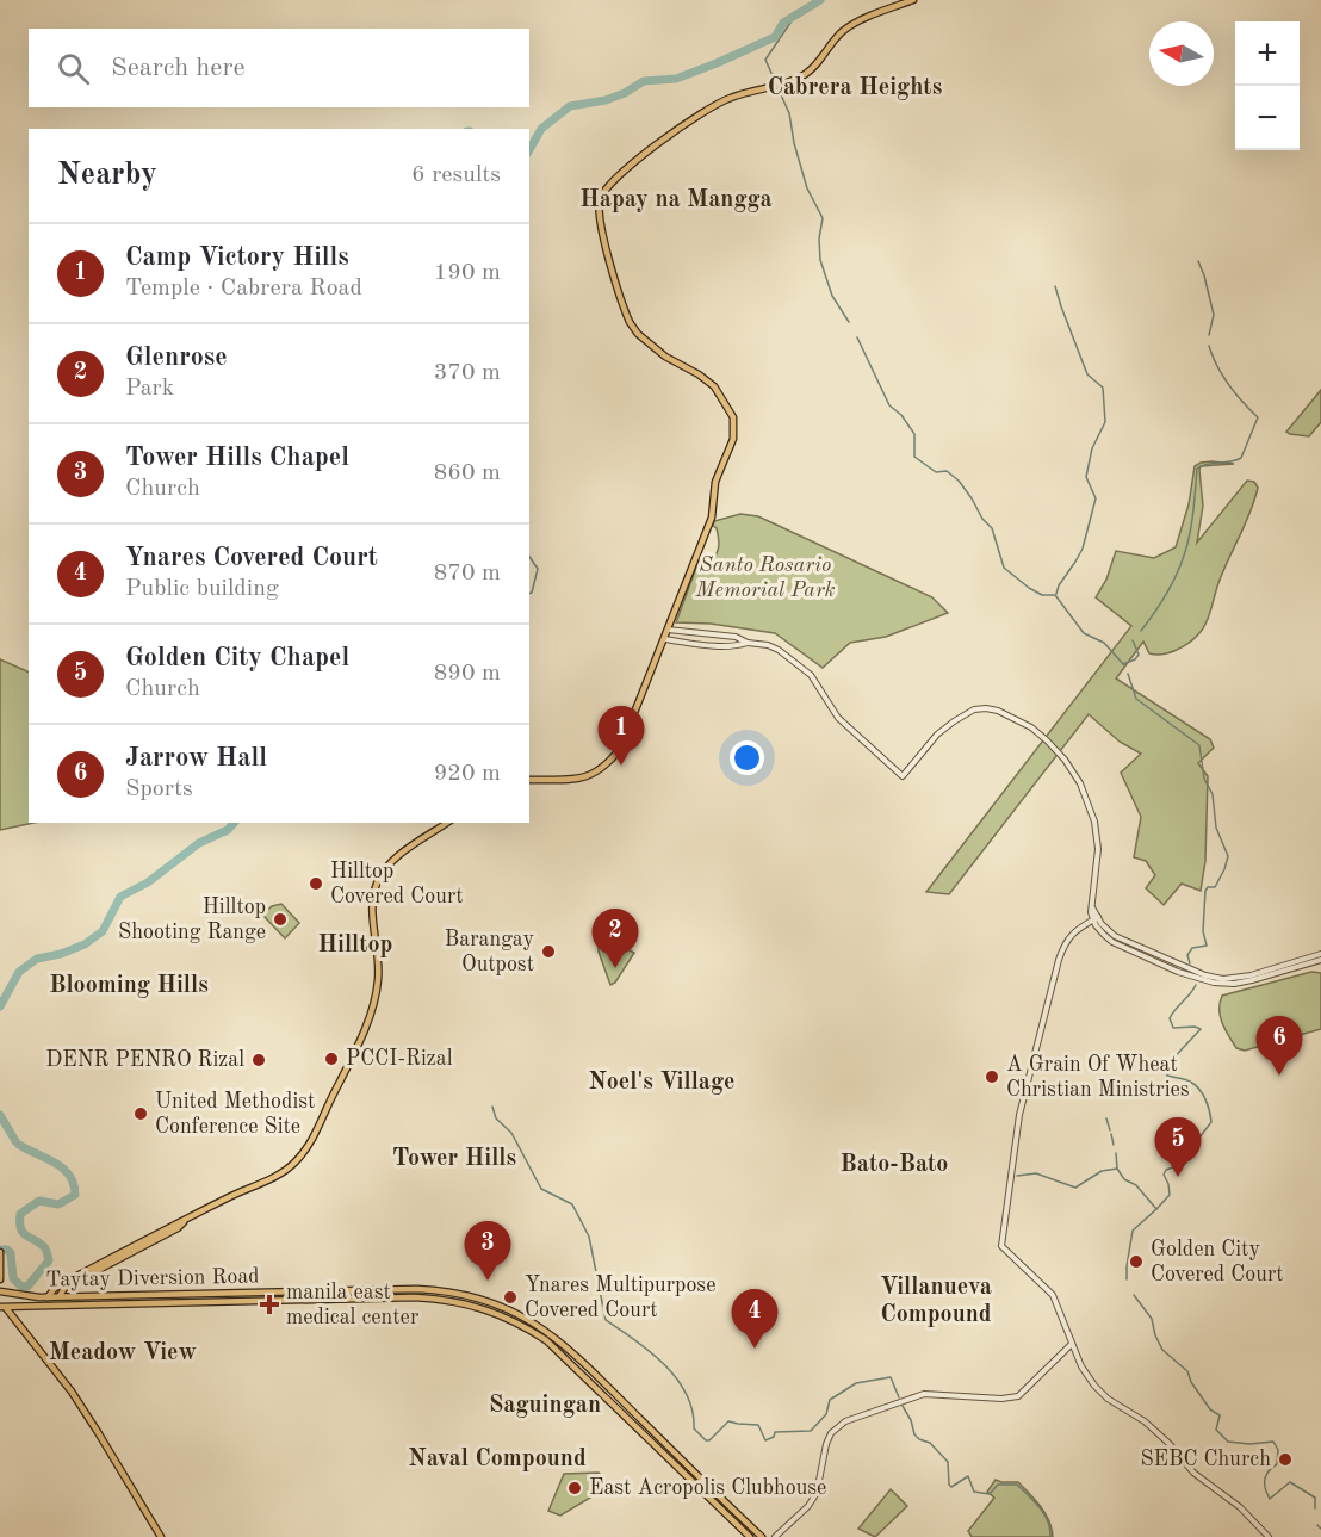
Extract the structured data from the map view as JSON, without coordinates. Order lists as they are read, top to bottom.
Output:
{
  "streets": {
    "main road": ["Taytay Diversion Road"]
  },
  "districts": [
    "Cabrera Heights",
    "Hapay na Mangga",
    "Hilltop",
    "Blooming Hills",
    "Noel's Village",
    "Tower Hills",
    "Bato-Bato",
    "Villanueva Compound",
    "Meadow View",
    "Saguingan",
    "Naval Compound"
  ],
  "parks": ["Santo Rosario Memorial Park"],
  "places": {
    "other": [
      "Hilltop Covered Court",
      "Hilltop Shooting Range",
      "Barangay Outpost",
      "PCCI-Rizal",
      "DENR PENRO Rizal",
      "A Grain Of Wheat Christian Ministries",
      "United Methodist Conference Site",
      "Golden City Covered Court",
      "Ynares Multipurpose Covered Court",
      "SEBC Church",
      "East Acropolis Clubhouse"
    ],
    "health": ["manila east medical center"]
  },
  "north": "left",
  "page": {
    "map_buttons": ["+", "−"],
    "search": "Search here",
    "heading": ["Nearby", "6 results"],
    "list": [
      {
        "mark": "1",
        "name": "Camp Victory Hills",
        "note": "Temple · Cabrera Road",
        "value": "190 m"
      },
      {
        "mark": "2",
        "name": "Glenrose",
        "note": "Park",
        "value": "370 m"
      },
      {
        "mark": "3",
        "name": "Tower Hills Chapel",
        "note": "Church",
        "value": "860 m"
      },
      {
        "mark": "4",
        "name": "Ynares Covered Court",
        "note": "Public building",
        "value": "870 m"
      },
      {
        "mark": "5",
        "name": "Golden City Chapel",
        "note": "Church",
        "value": "890 m"
      },
      {
        "mark": "6",
        "name": "Jarrow Hall",
        "note": "Sports",
        "value": "920 m"
      }
    ],
    "pins": [
      "1",
      "2",
      "6",
      "5",
      "3",
      "4"
    ]
  }
}
